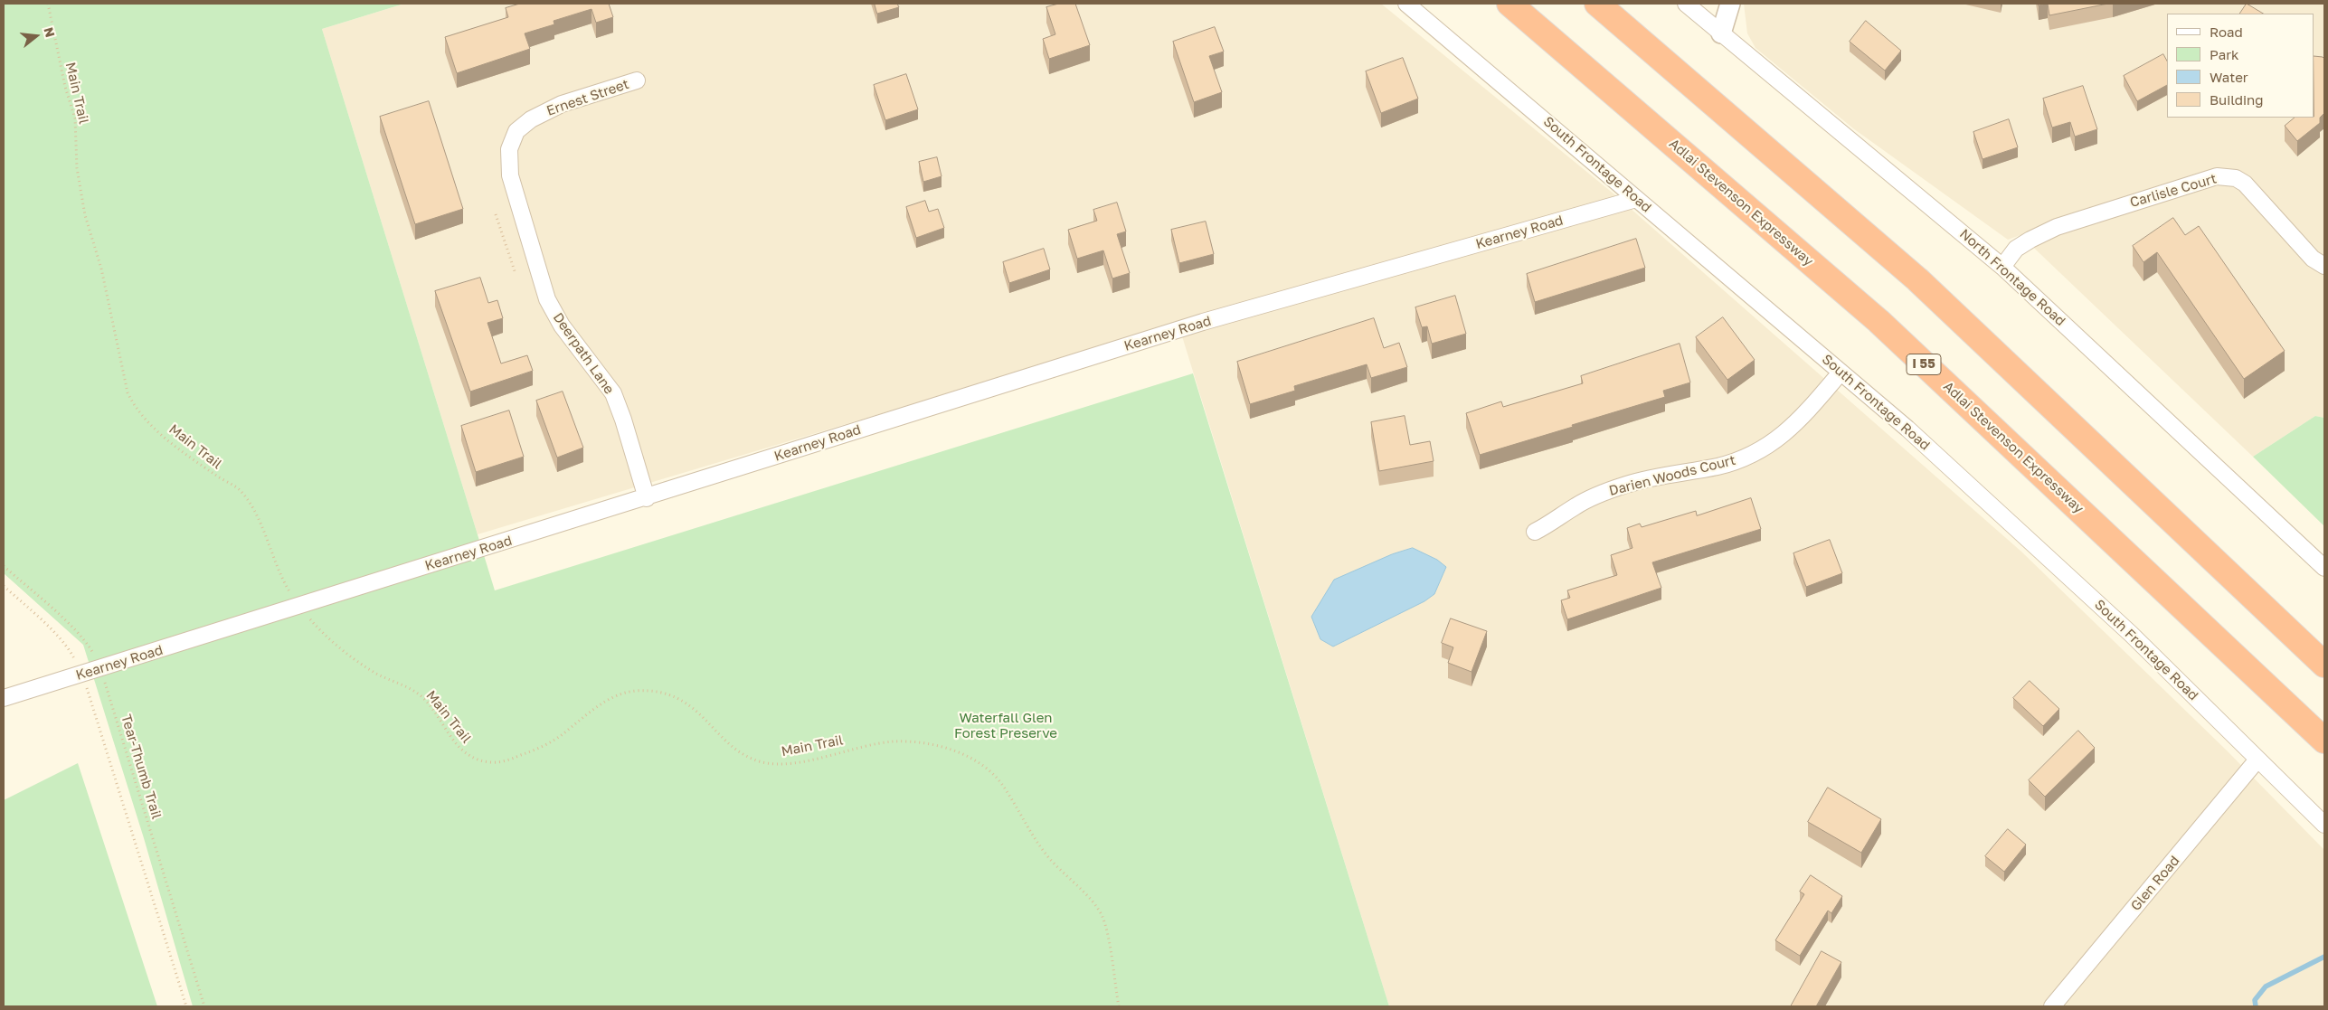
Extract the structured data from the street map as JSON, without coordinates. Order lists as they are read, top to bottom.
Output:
{
  "streets": {
    "highway": ["Adlai Stevenson Expressway", "I 55"],
    "street": [
      "Ernest Street",
      "South Frontage Road",
      "Carlisle Court",
      "Kearney Road",
      "North Frontage Road",
      "Deerpath Lane",
      "Darien Woods Court",
      "Glen Road"
    ],
    "path": ["Main Trail", "Tear-Thumb Trail"]
  },
  "crossings": [
    ["Main Trail", "Kearney Road"],
    ["Ernest Street", "Deerpath Lane"],
    ["South Frontage Road", "Kearney Road"],
    ["South Frontage Road", "Darien Woods Court"],
    ["South Frontage Road", "Glen Road"],
    ["Carlisle Court", "North Frontage Road"],
    ["Kearney Road", "Deerpath Lane"],
    ["Kearney Road", "Tear-Thumb Trail"]
  ],
  "parks": ["Waterfall Glen Forest Preserve"],
  "legend": [
    "Road",
    "Park",
    "Water",
    "Building"
  ],
  "north": "right"
}
